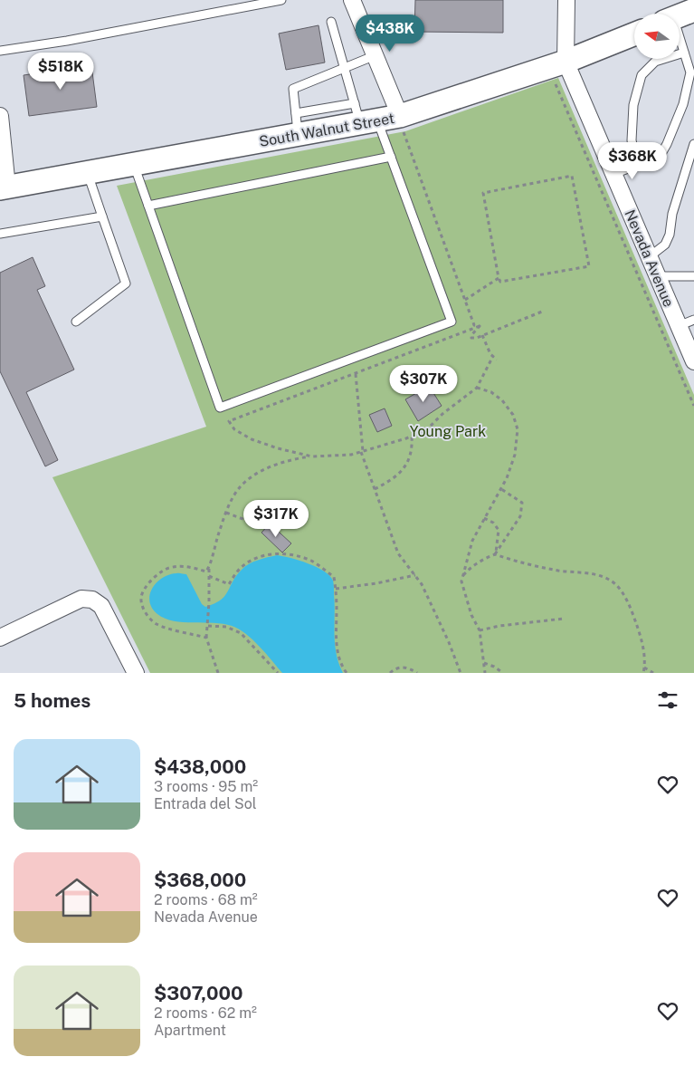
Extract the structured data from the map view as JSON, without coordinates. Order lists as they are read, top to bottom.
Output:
{
  "streets": {
    "street": ["South Walnut Street", "Nevada Avenue"]
  },
  "crossings": [
    ["South Walnut Street", "Nevada Avenue"]
  ],
  "parks": ["Young Park"],
  "north": "left",
  "page": {
    "price": [
      "$438K",
      "$518K",
      "$368K",
      "$307K",
      "$317K"
    ],
    "heading": "5 homes",
    "list": [
      {
        "name": "$438,000",
        "note": "3 rooms · 95 m² · Entrada del Sol"
      },
      {
        "name": "$368,000",
        "note": "2 rooms · 68 m² · Nevada Avenue"
      },
      {
        "name": "$307,000",
        "note": "2 rooms · 62 m² · Apartment"
      }
    ]
  }
}
